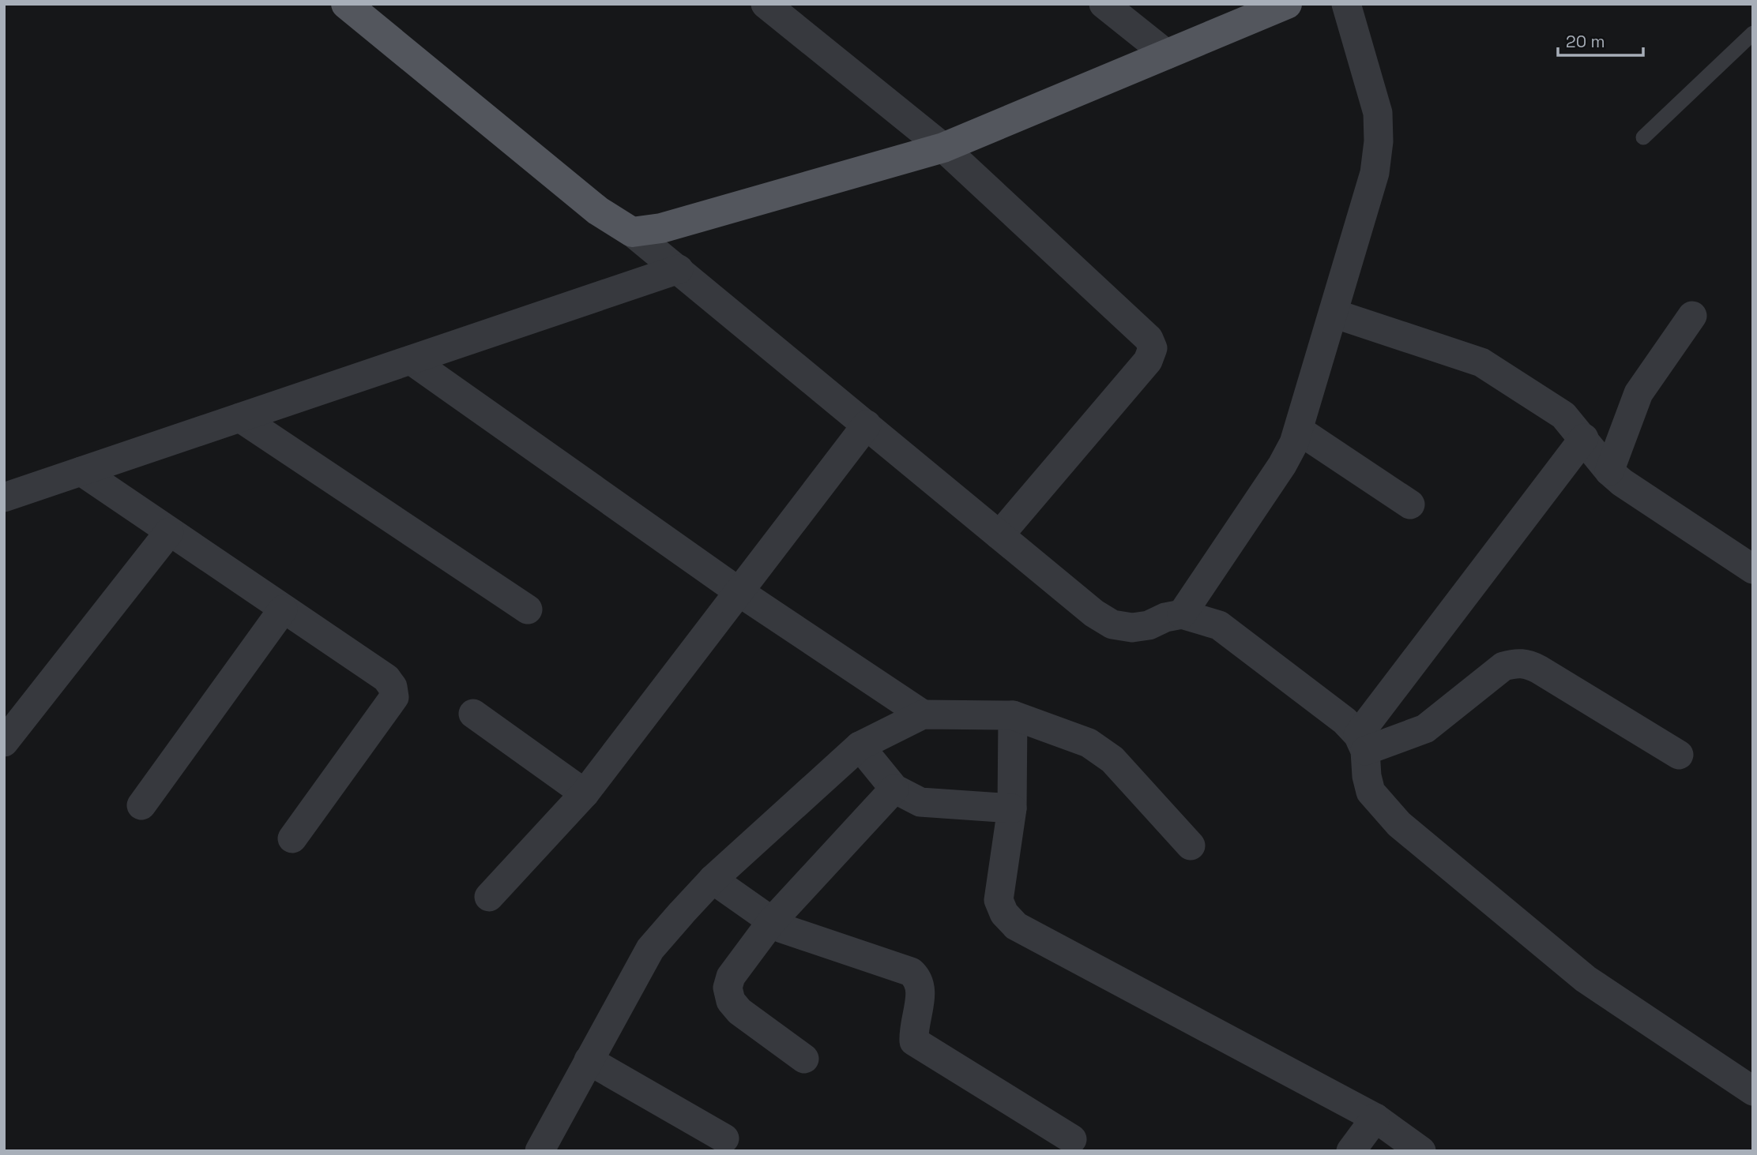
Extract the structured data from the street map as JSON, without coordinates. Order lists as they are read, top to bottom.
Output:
{
  "scale_bar": "20 m"
}
